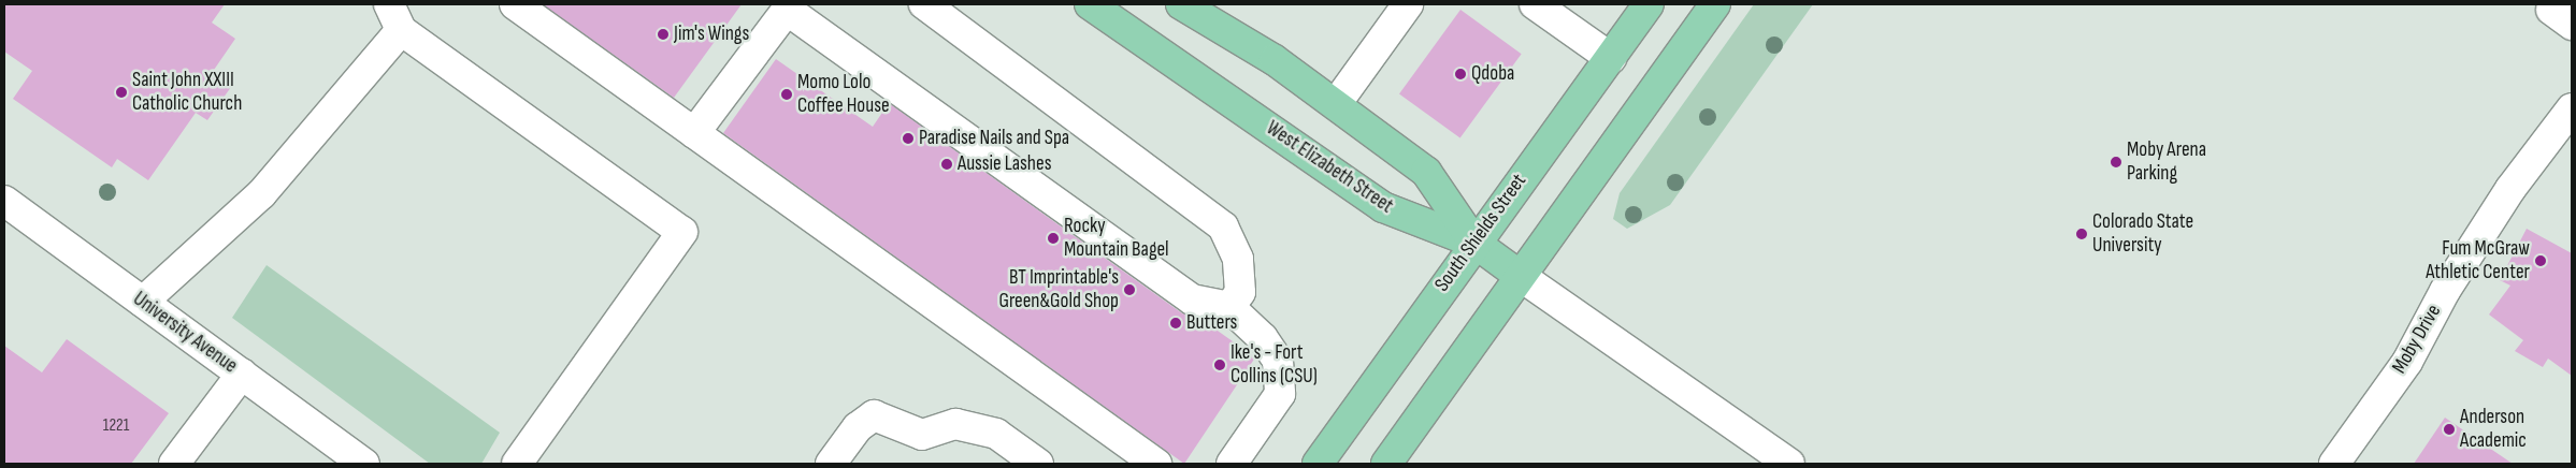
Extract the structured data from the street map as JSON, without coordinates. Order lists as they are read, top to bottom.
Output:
{
  "streets": {
    "main road": ["West Elizabeth Street", "South Shields Street"],
    "street": ["University Avenue", "Moby Drive"]
  },
  "crossings": [
    ["West Elizabeth Street", "South Shields Street"]
  ],
  "places": [
    "Jim's Wings",
    "Qdoba",
    "Saint John XXIII Catholic Church",
    "Momo Lolo Coffee House",
    "Paradise Nails and Spa",
    "Moby Arena Parking",
    "Aussie Lashes",
    "Colorado State University",
    "Rocky Mountain Bagel",
    "Fum McGraw Athletic Center",
    "BT Imprintable's Green&Gold Shop",
    "Butters",
    "Ike's - Fort Collins (CSU)",
    "Anderson Academic"
  ],
  "house_numbers": ["1221"]
}
